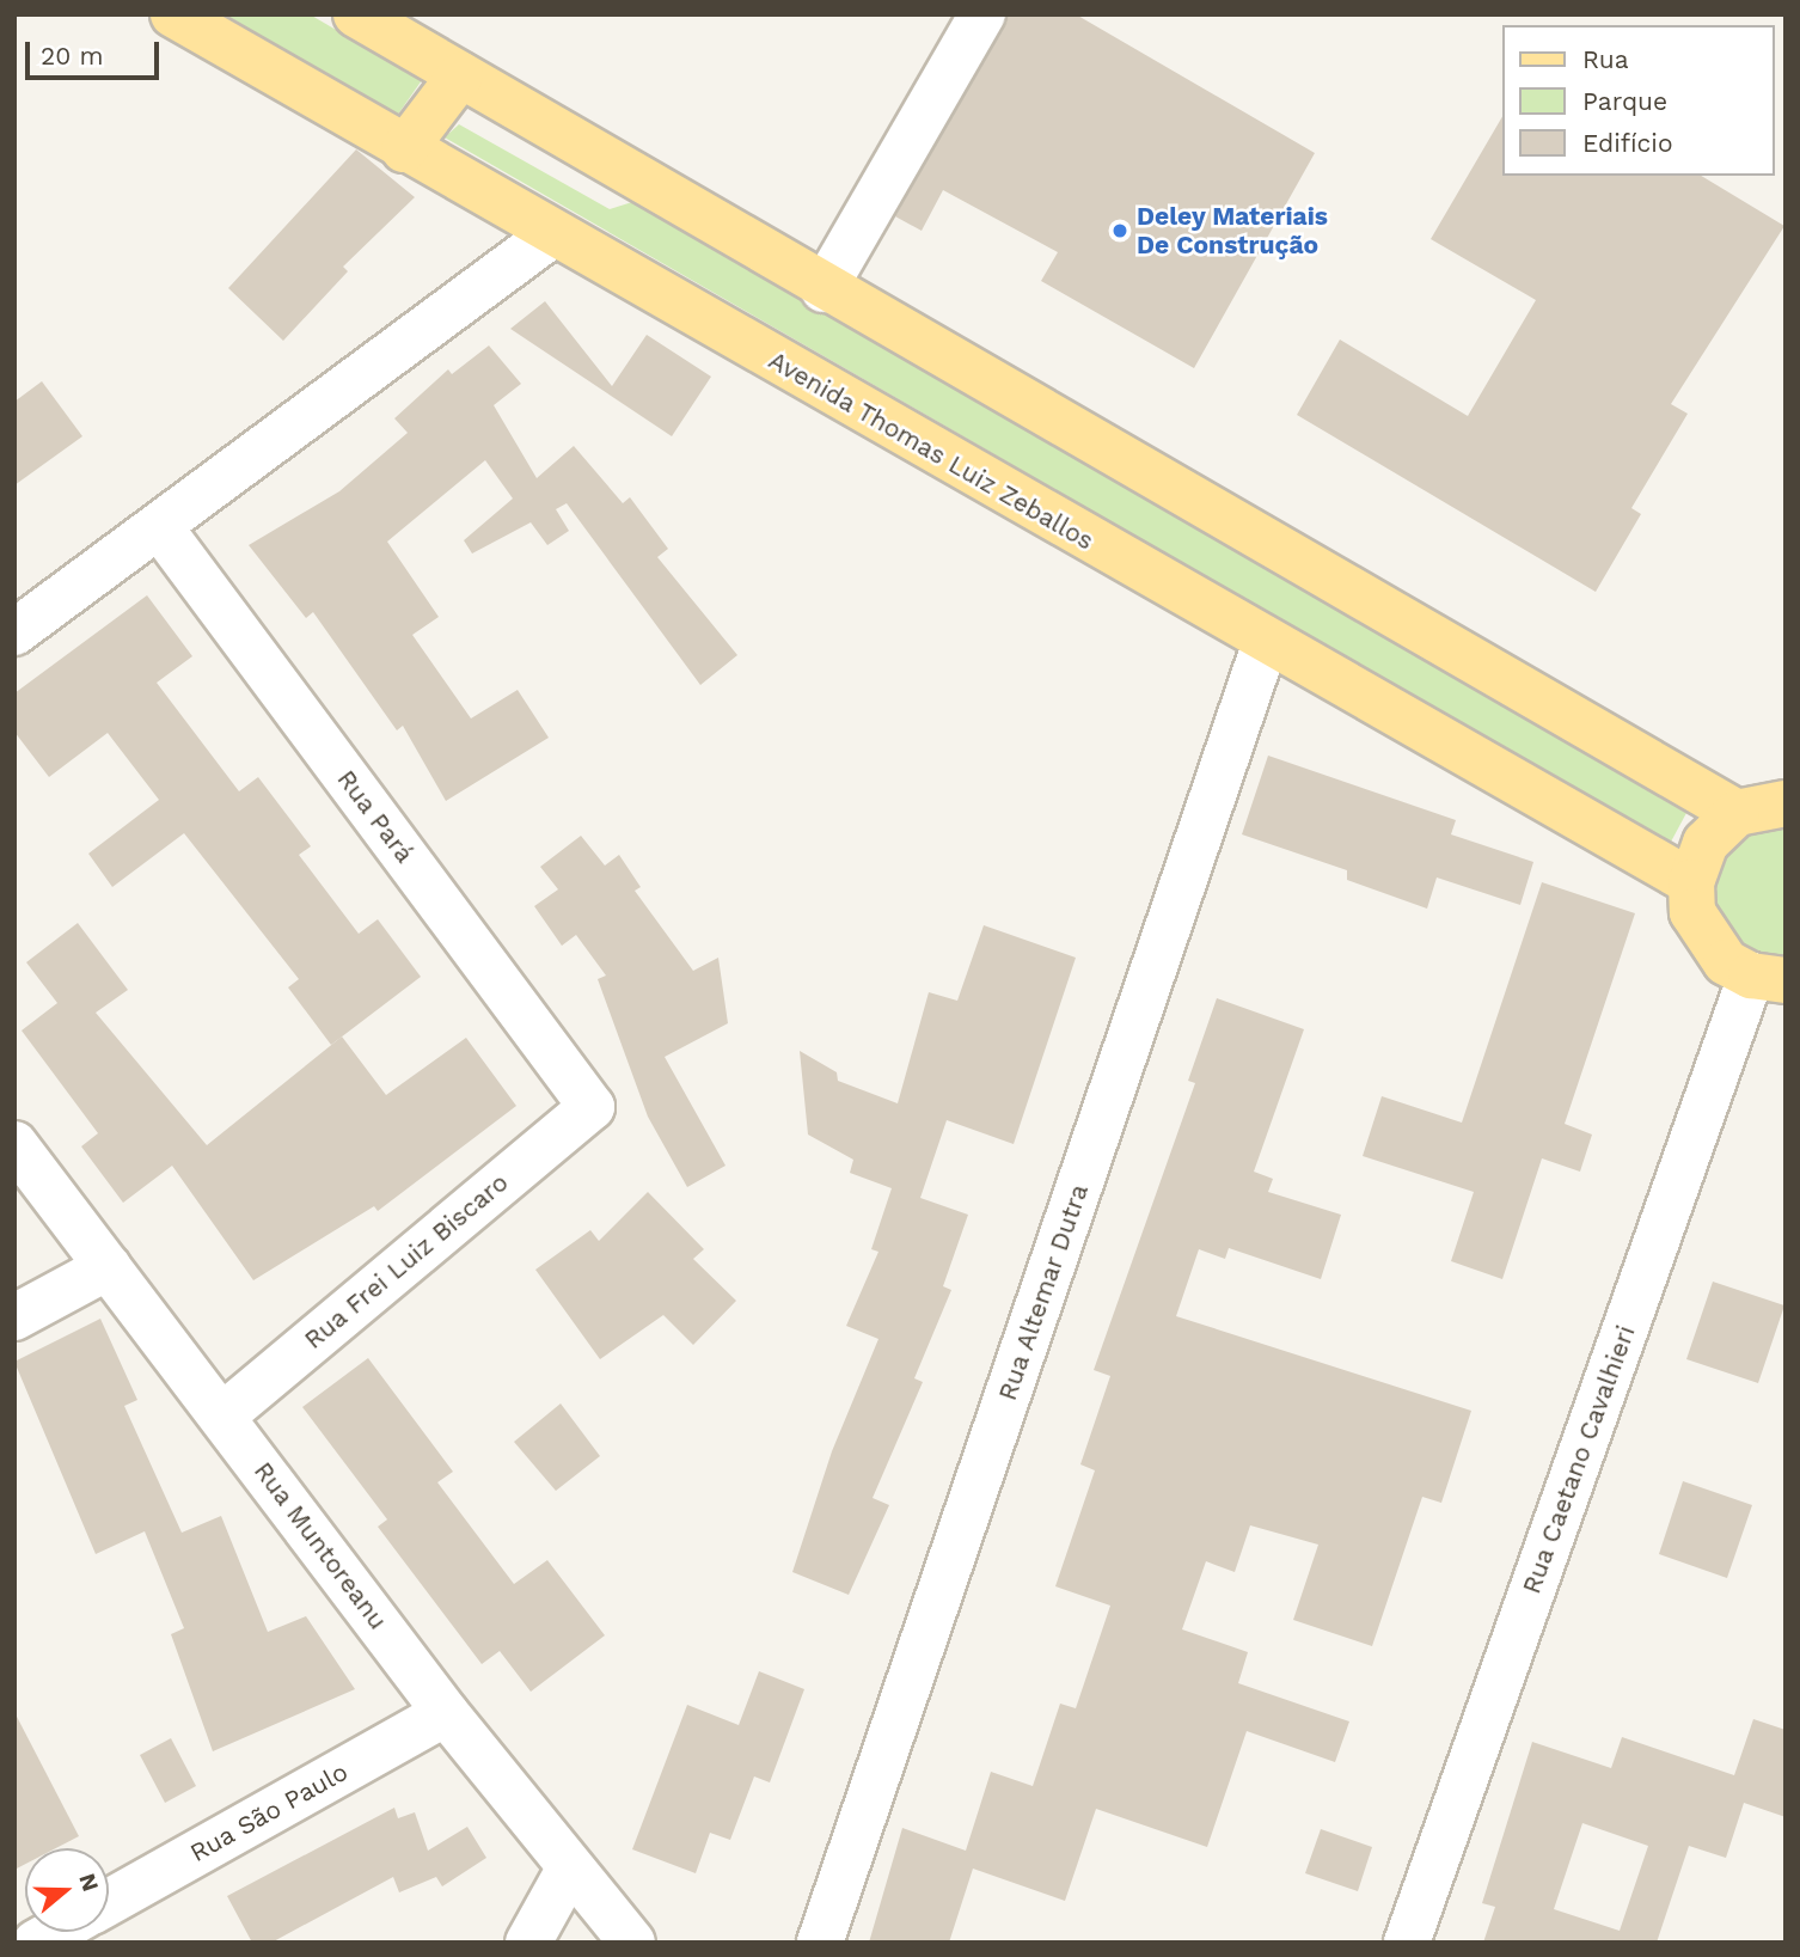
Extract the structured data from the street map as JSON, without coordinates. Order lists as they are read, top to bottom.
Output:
{
  "streets": {
    "main road": ["Avenida Thomas Luiz Zeballos"],
    "street": [
      "Rua Pará",
      "Rua Frei Luiz Biscaro",
      "Rua Altemar Dutra",
      "Rua Caetano Cavalhieri",
      "Rua Muntoreanu",
      "Rua São Paulo"
    ]
  },
  "crossings": [
    ["Avenida Thomas Luiz Zeballos", "Rua Altemar Dutra"],
    ["Rua Pará", "Rua Frei Luiz Biscaro"],
    ["Rua Frei Luiz Biscaro", "Rua Muntoreanu"],
    ["Rua Muntoreanu", "Rua São Paulo"]
  ],
  "places": ["Deley Materiais De Construção"],
  "legend": ["Rua", "Parque", "Edifício"],
  "scale_bar": "20 m",
  "north": "right"
}
